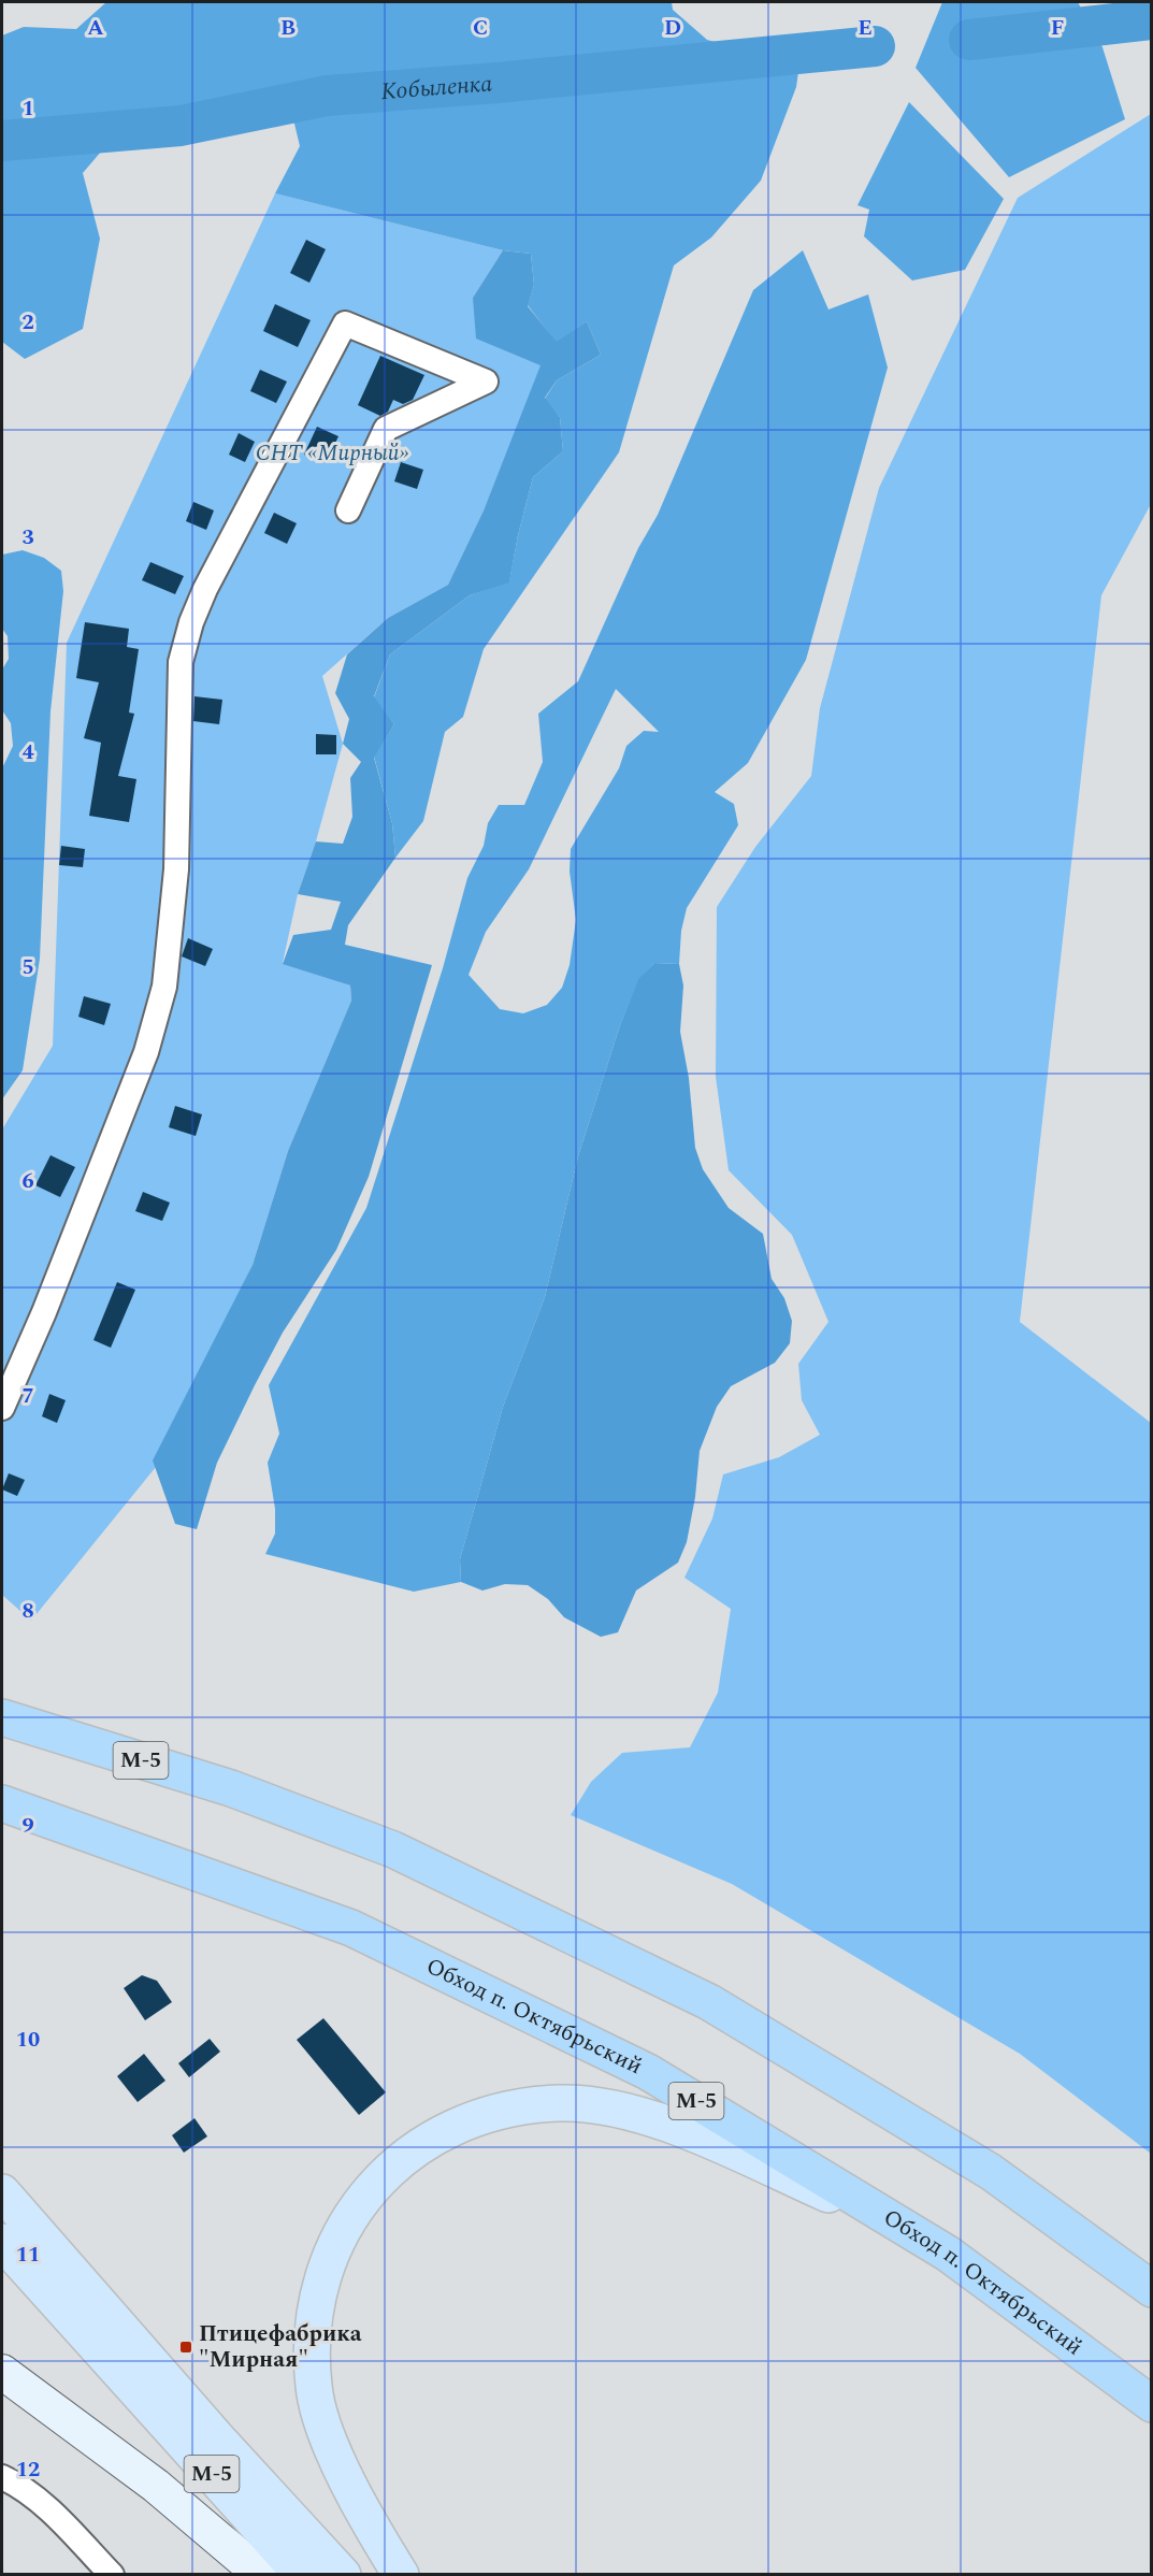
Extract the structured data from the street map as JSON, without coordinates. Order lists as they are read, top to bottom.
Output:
{
  "streets": {
    "highway": ["М-5", "Обход п. Октябрьский"]
  },
  "water": ["Кобыленка"],
  "parks": ["СНТ «Мирный»"],
  "places": {
    "transit": ["Птицефабрика \"Мирная\""]
  },
  "grid": {
    "columns": [
      "A",
      "B",
      "C",
      "D",
      "E",
      "F"
    ],
    "rows": [
      "1",
      "2",
      "3",
      "4",
      "5",
      "6",
      "7",
      "8",
      "9",
      "10",
      "11",
      "12"
    ]
  }
}
